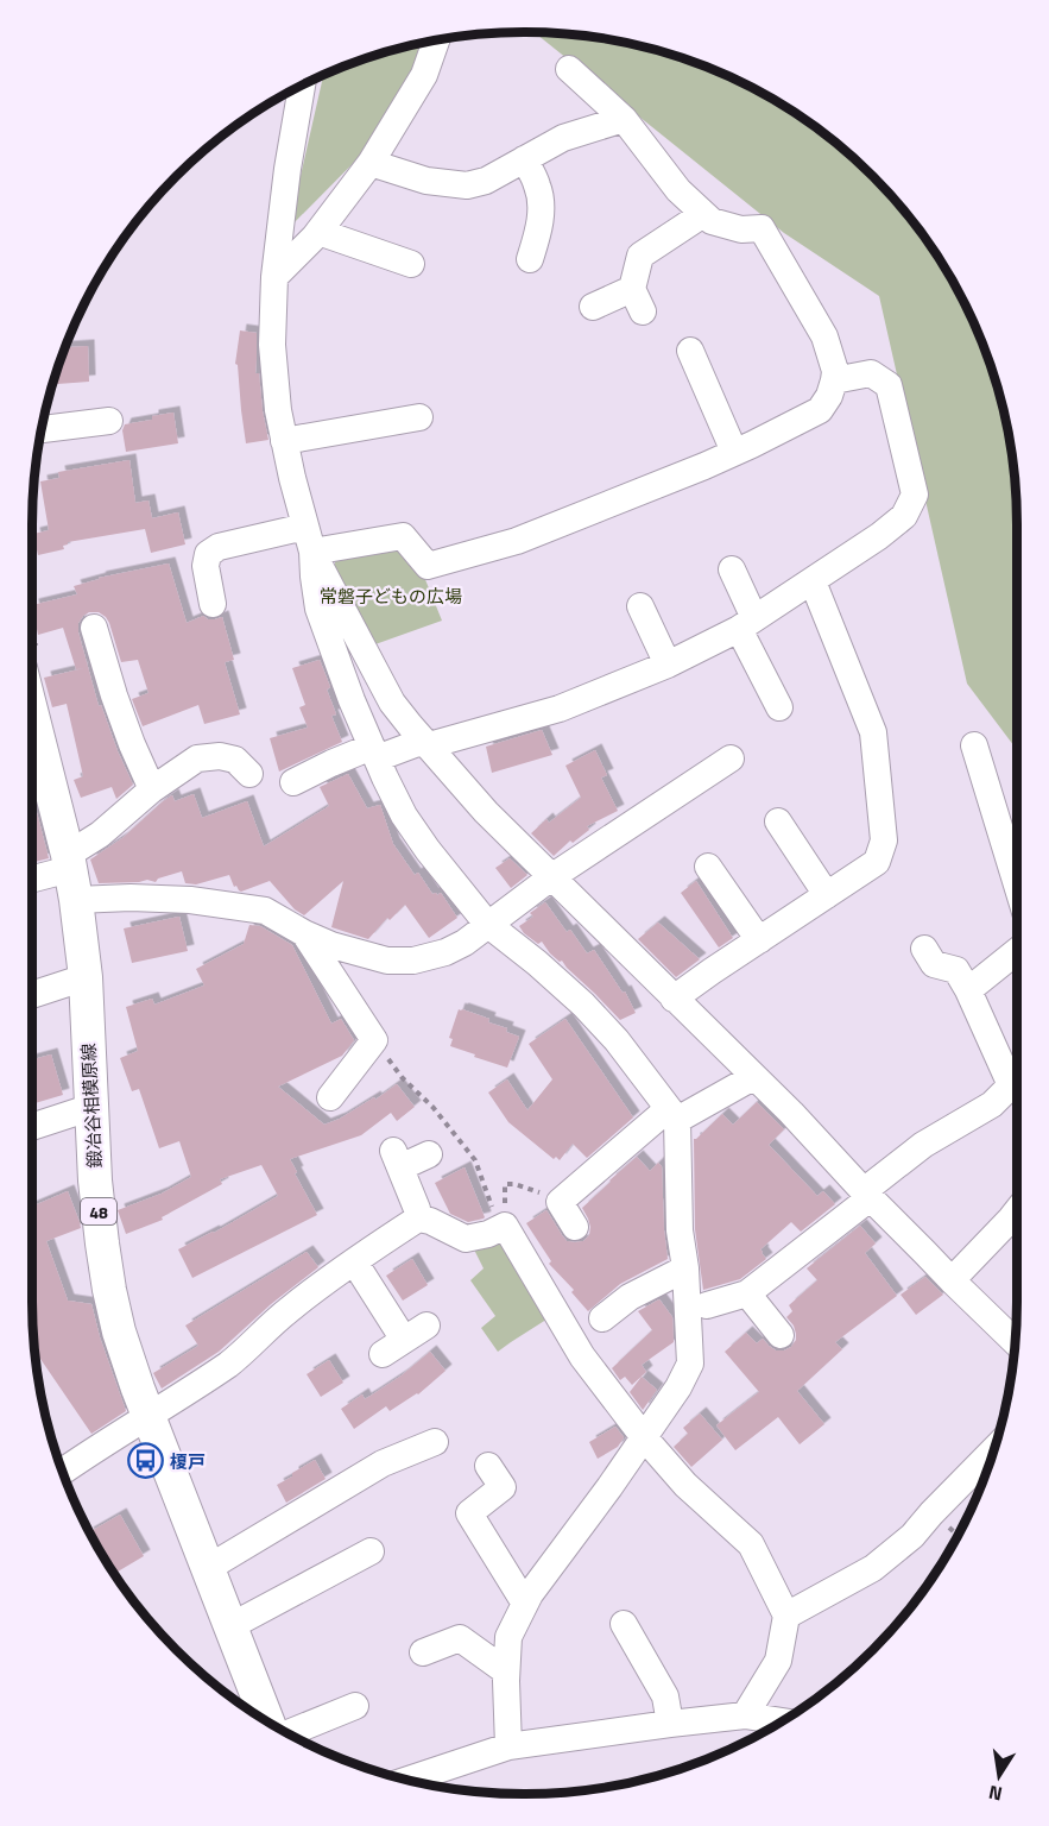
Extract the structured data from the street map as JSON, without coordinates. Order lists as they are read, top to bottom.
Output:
{
  "streets": {
    "main road": ["鍛冶谷相模原線", "48"]
  },
  "parks": ["常磐子どもの広場"],
  "places": {
    "bus stop": ["榎戸"]
  },
  "north": "bottom"
}
